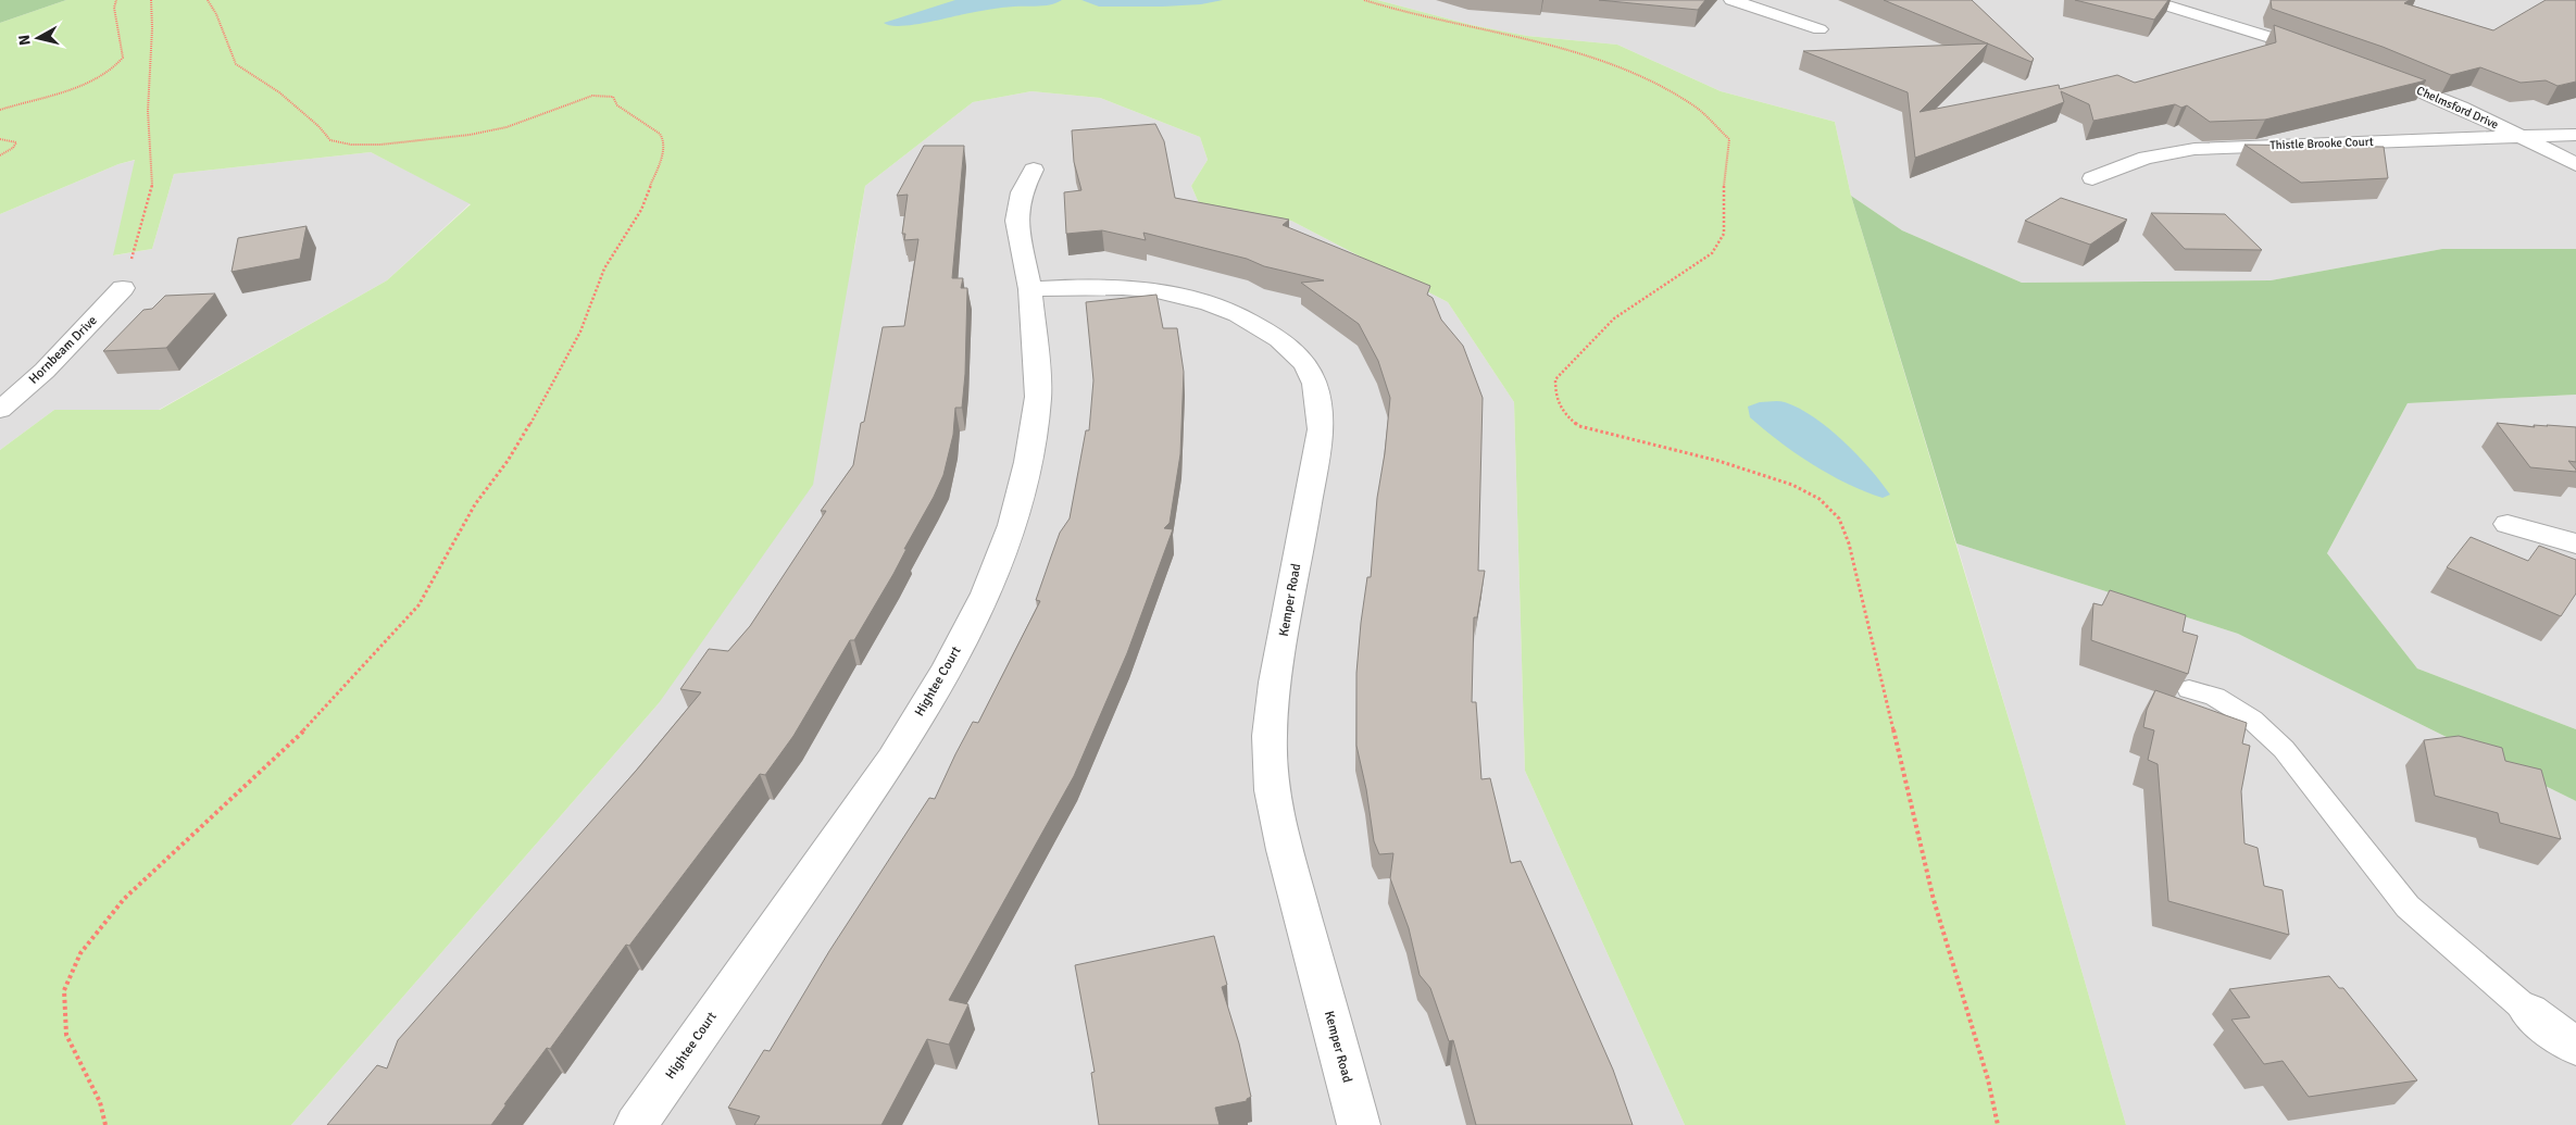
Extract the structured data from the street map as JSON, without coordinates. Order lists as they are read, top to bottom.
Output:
{
  "streets": {
    "street": [
      "Chelmsford Drive",
      "Thistle Brooke Court",
      "Hornbeam Drive",
      "Kemper Road",
      "Hightee Court"
    ]
  },
  "crossings": [
    ["Chelmsford Drive", "Thistle Brooke Court"],
    ["Kemper Road", "Hightee Court"]
  ],
  "north": "left"
}
